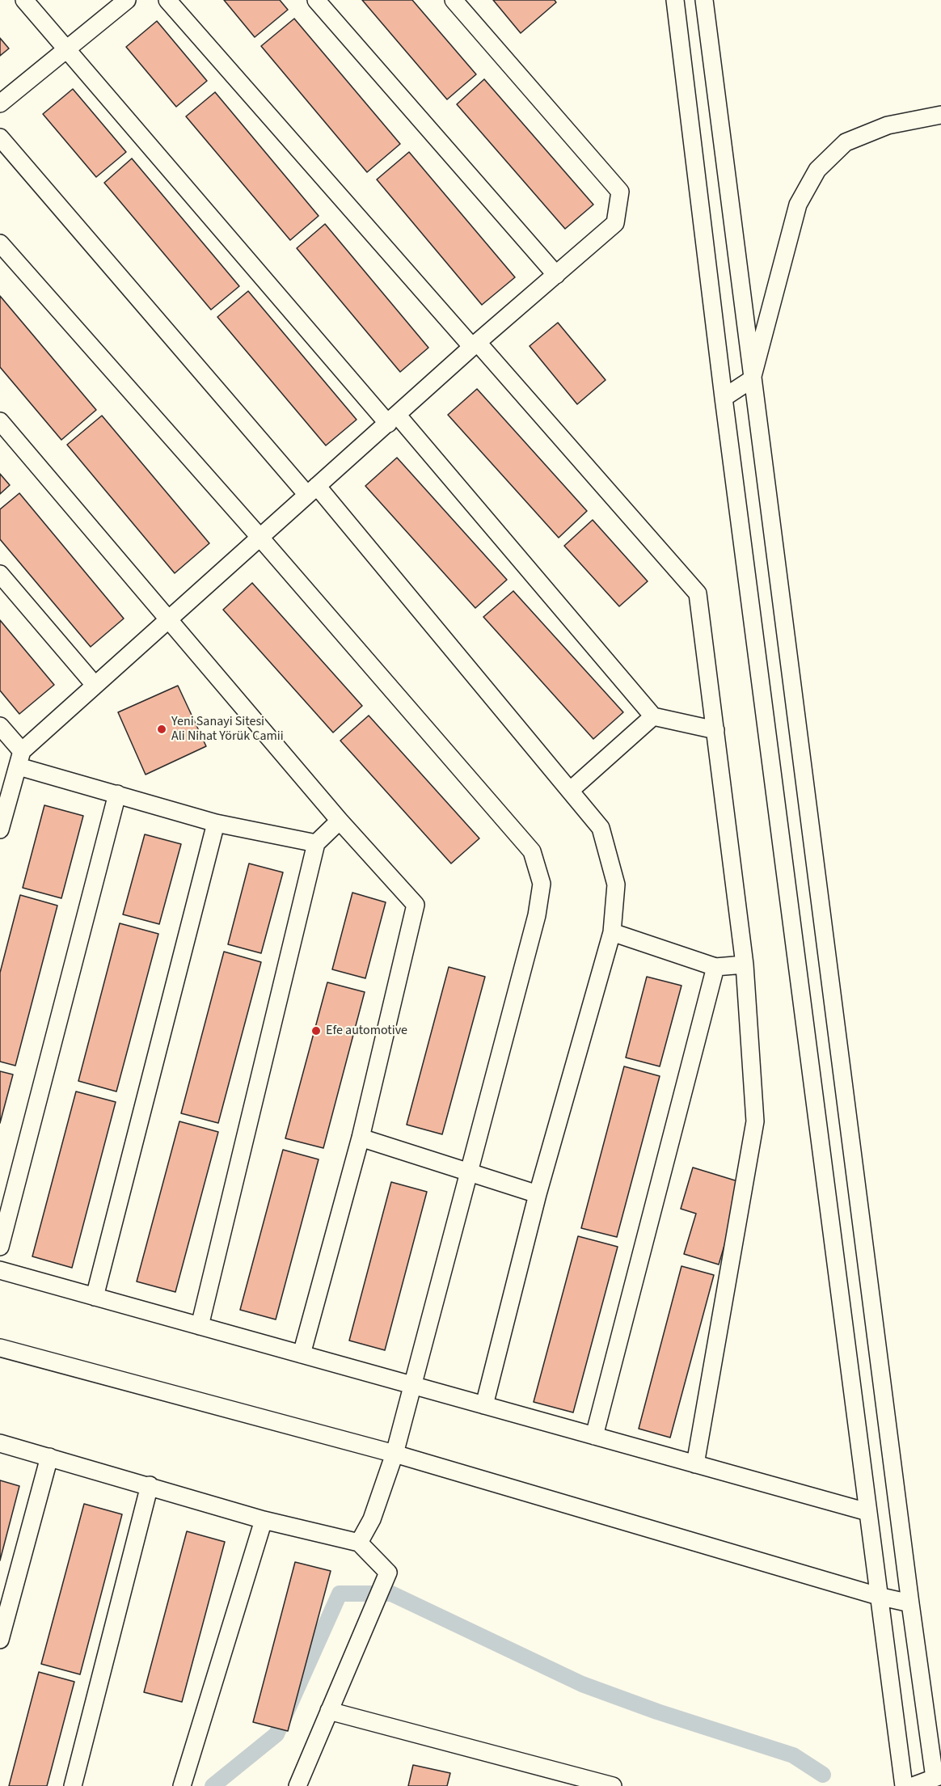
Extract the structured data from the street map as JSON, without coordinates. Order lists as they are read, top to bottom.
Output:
{
  "places": ["Yeni Sanayi Sitesi Ali Nihat Yörük Camii", "Efe automotive"]
}
